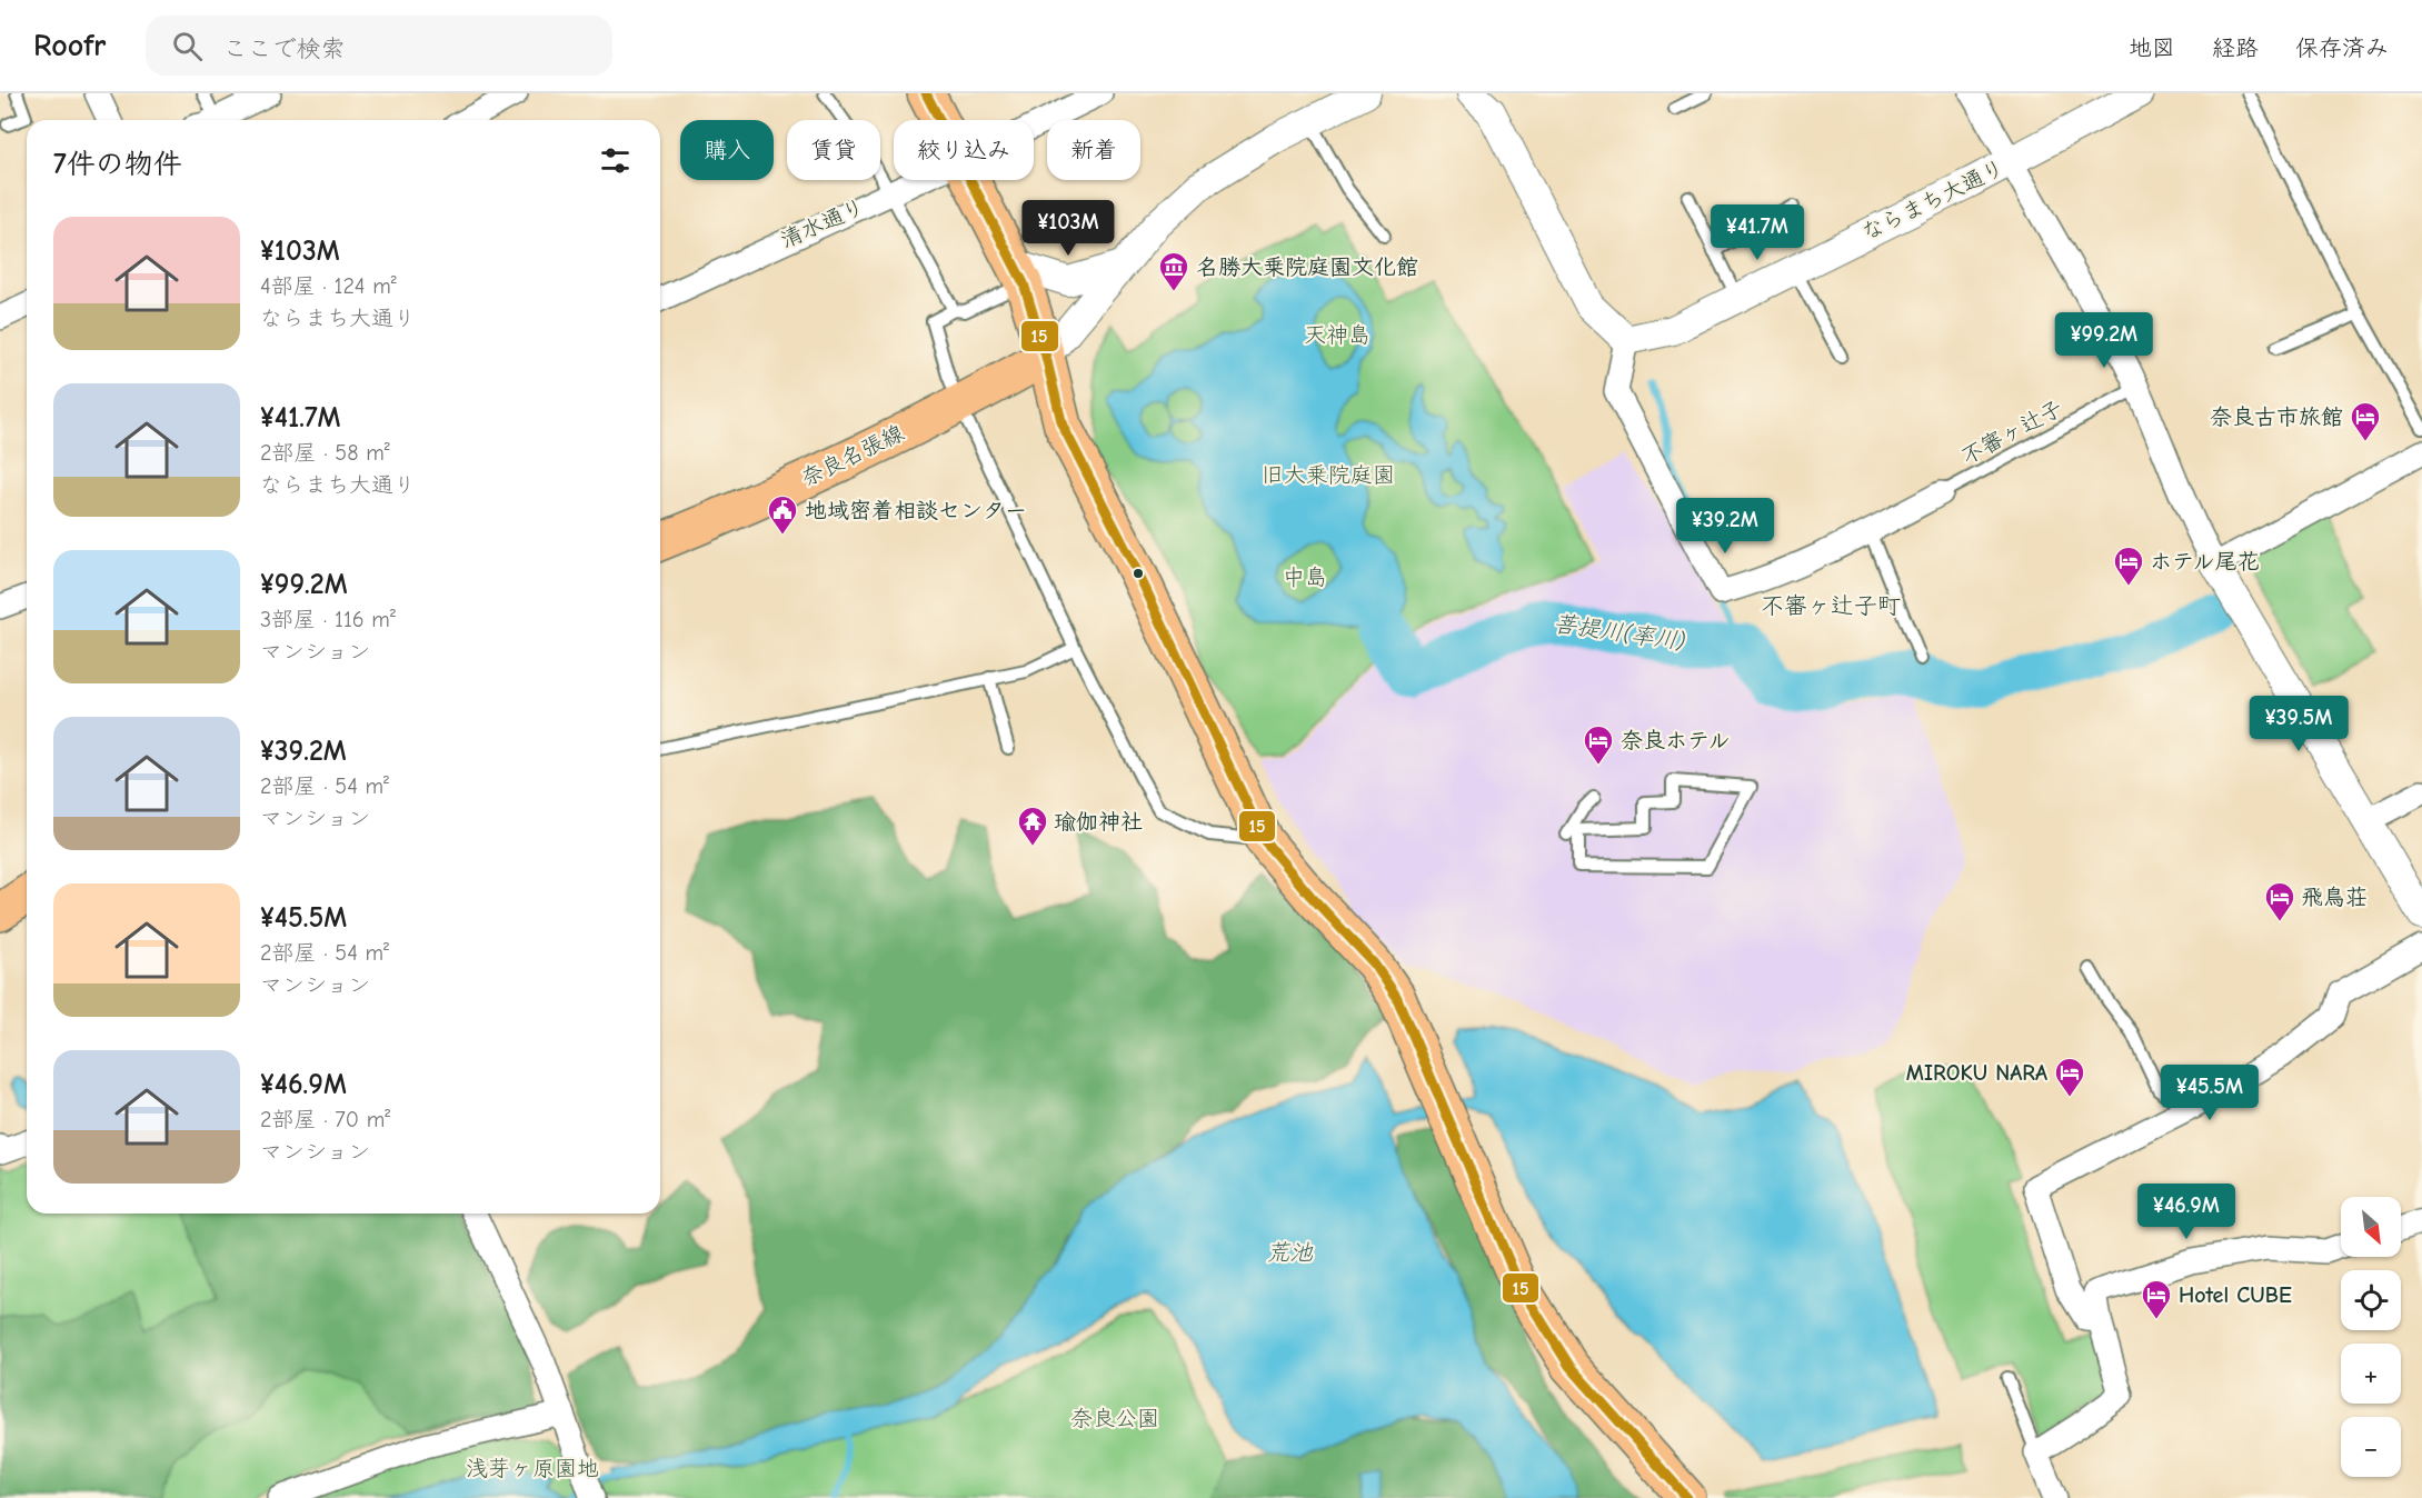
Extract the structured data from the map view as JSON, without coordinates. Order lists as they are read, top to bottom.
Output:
{
  "streets": {
    "main road": ["奈良名張線"],
    "street": ["ならまち大通り", "清水通り"],
    "lane": ["不審ヶ辻子"]
  },
  "districts": ["不審ヶ辻子町"],
  "water": ["菩提川(率川)", "荒池"],
  "parks": [
    "天神島",
    "旧大乗院庭園",
    "中島",
    "奈良公園",
    "浅芽ヶ原園地"
  ],
  "places": {
    "museum": ["名勝大乗院庭園文化館"],
    "hotel": [
      "奈良古市旅館",
      "ホテル尾花",
      "奈良ホテル",
      "飛鳥荘",
      "MIROKU NARA",
      "Hotel CUBE"
    ],
    "public building": ["地域密着相談センター"],
    "temple": ["瑜伽神社"]
  },
  "lines": ["transit line 15"],
  "north": "bottom right",
  "page": {
    "header": "Roofr",
    "search": "ここで検索",
    "nav": ["地図", "経路", "保存済み"],
    "chip": [
      "購入",
      "賃貸",
      "絞り込み",
      "新着"
    ],
    "heading": "7件の物件",
    "price": [
      "¥103M",
      "¥41.7M",
      "¥99.2M",
      "¥39.2M",
      "¥39.5M",
      "¥45.5M",
      "¥46.9M"
    ],
    "list": [
      {
        "name": "¥103M",
        "note": "4部屋 · 124 m² · ならまち大通り"
      },
      {
        "name": "¥41.7M",
        "note": "2部屋 · 58 m² · ならまち大通り"
      },
      {
        "name": "¥99.2M",
        "note": "3部屋 · 116 m² · マンション"
      },
      {
        "name": "¥39.2M",
        "note": "2部屋 · 54 m² · マンション"
      },
      {
        "name": "¥45.5M",
        "note": "2部屋 · 54 m² · マンション"
      },
      {
        "name": "¥46.9M",
        "note": "2部屋 · 70 m² · マンション"
      }
    ],
    "map_buttons": ["+", "−"]
  }
}
